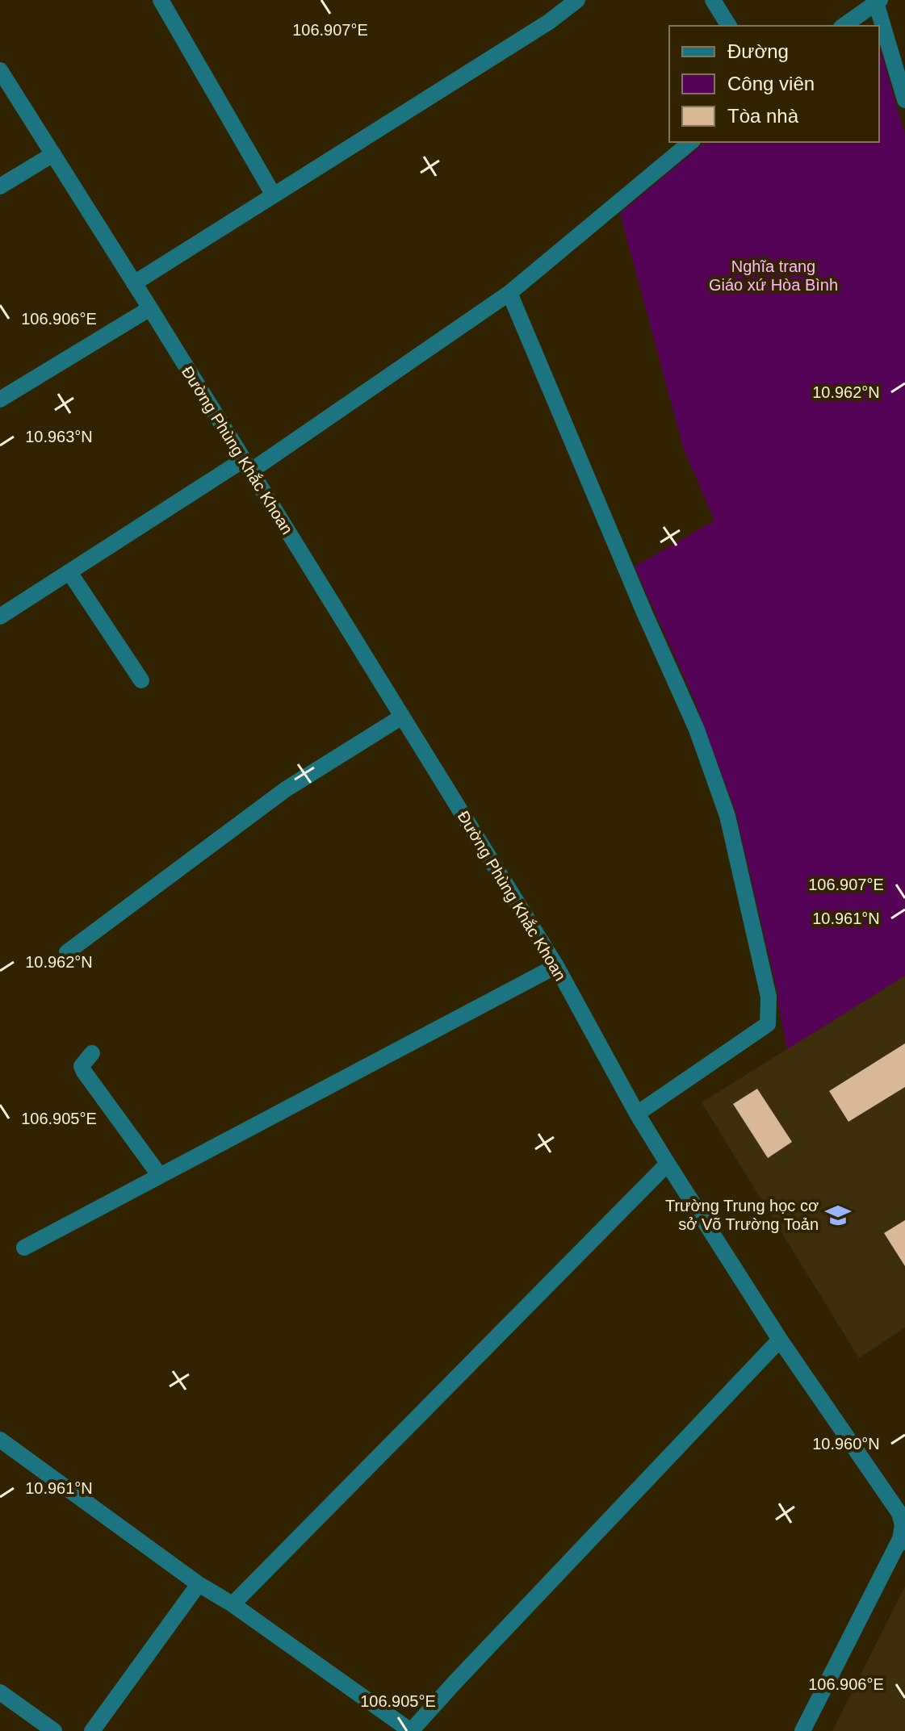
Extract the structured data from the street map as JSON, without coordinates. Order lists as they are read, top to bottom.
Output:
{
  "streets": {
    "street": ["Đường Phùng Khắc Khoan"]
  },
  "parks": ["Nghĩa trang Giáo xứ Hòa Bình"],
  "places": {
    "school or university": ["Trường Trung học cơ sở Võ Trường Toản"]
  },
  "legend": ["Đường", "Công viên", "Tòa nhà"],
  "coordinates": [
    "106.907°E",
    "106.906°E",
    "10.962°N",
    "10.963°N",
    "10.961°N",
    "106.905°E",
    "10.960°N"
  ]
}
